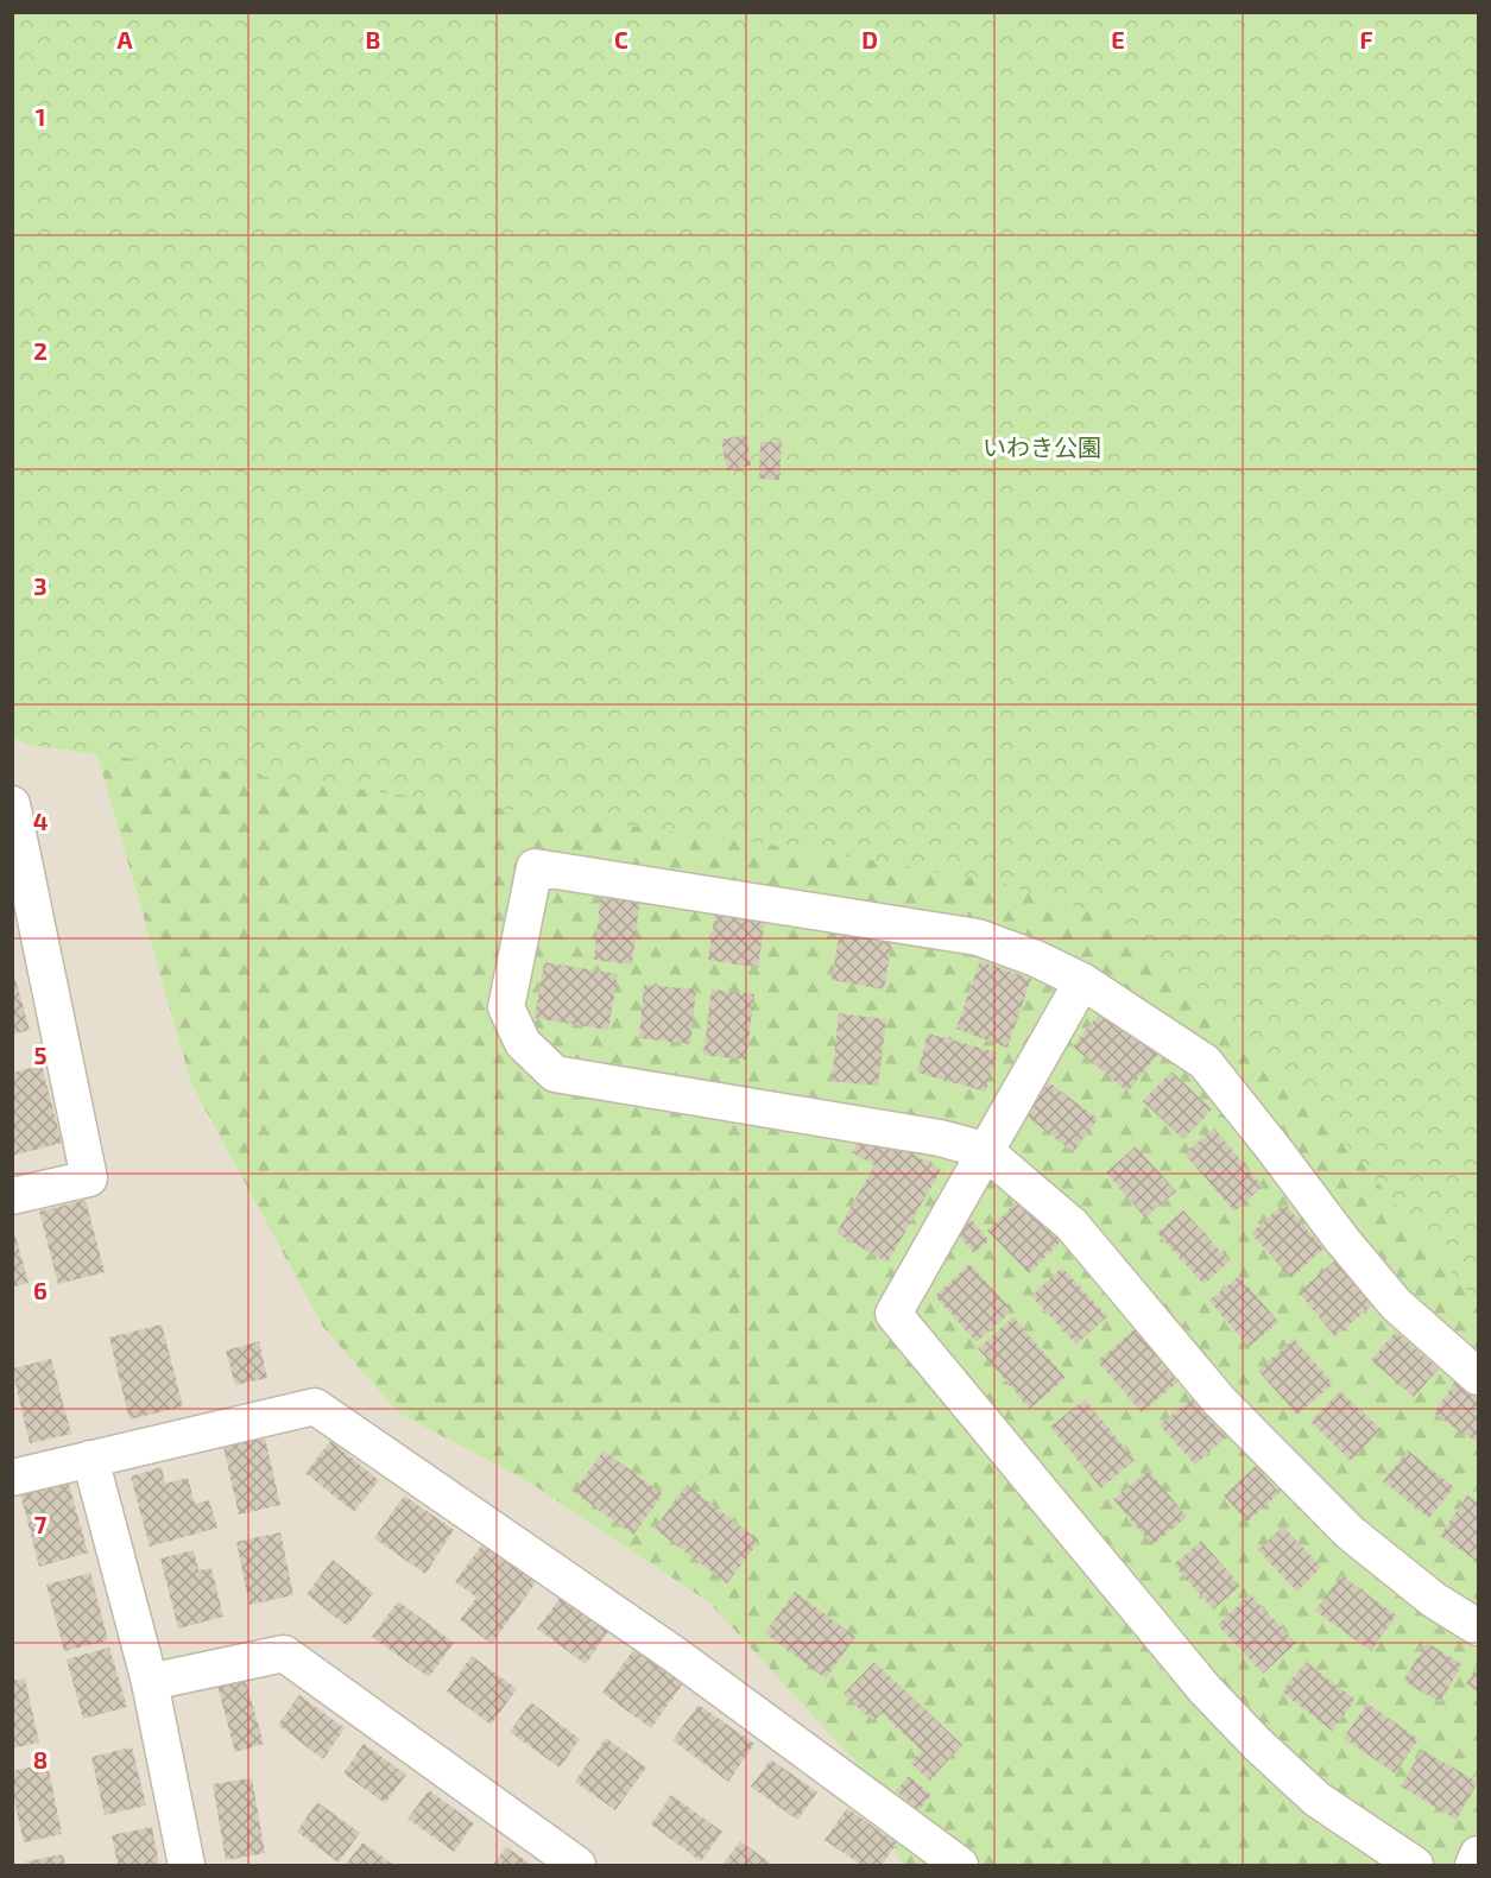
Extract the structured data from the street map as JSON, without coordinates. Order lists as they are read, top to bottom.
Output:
{
  "parks": ["いわき公園"],
  "grid": {
    "columns": [
      "A",
      "B",
      "C",
      "D",
      "E",
      "F"
    ],
    "rows": [
      "1",
      "2",
      "3",
      "4",
      "5",
      "6",
      "7",
      "8"
    ]
  }
}
